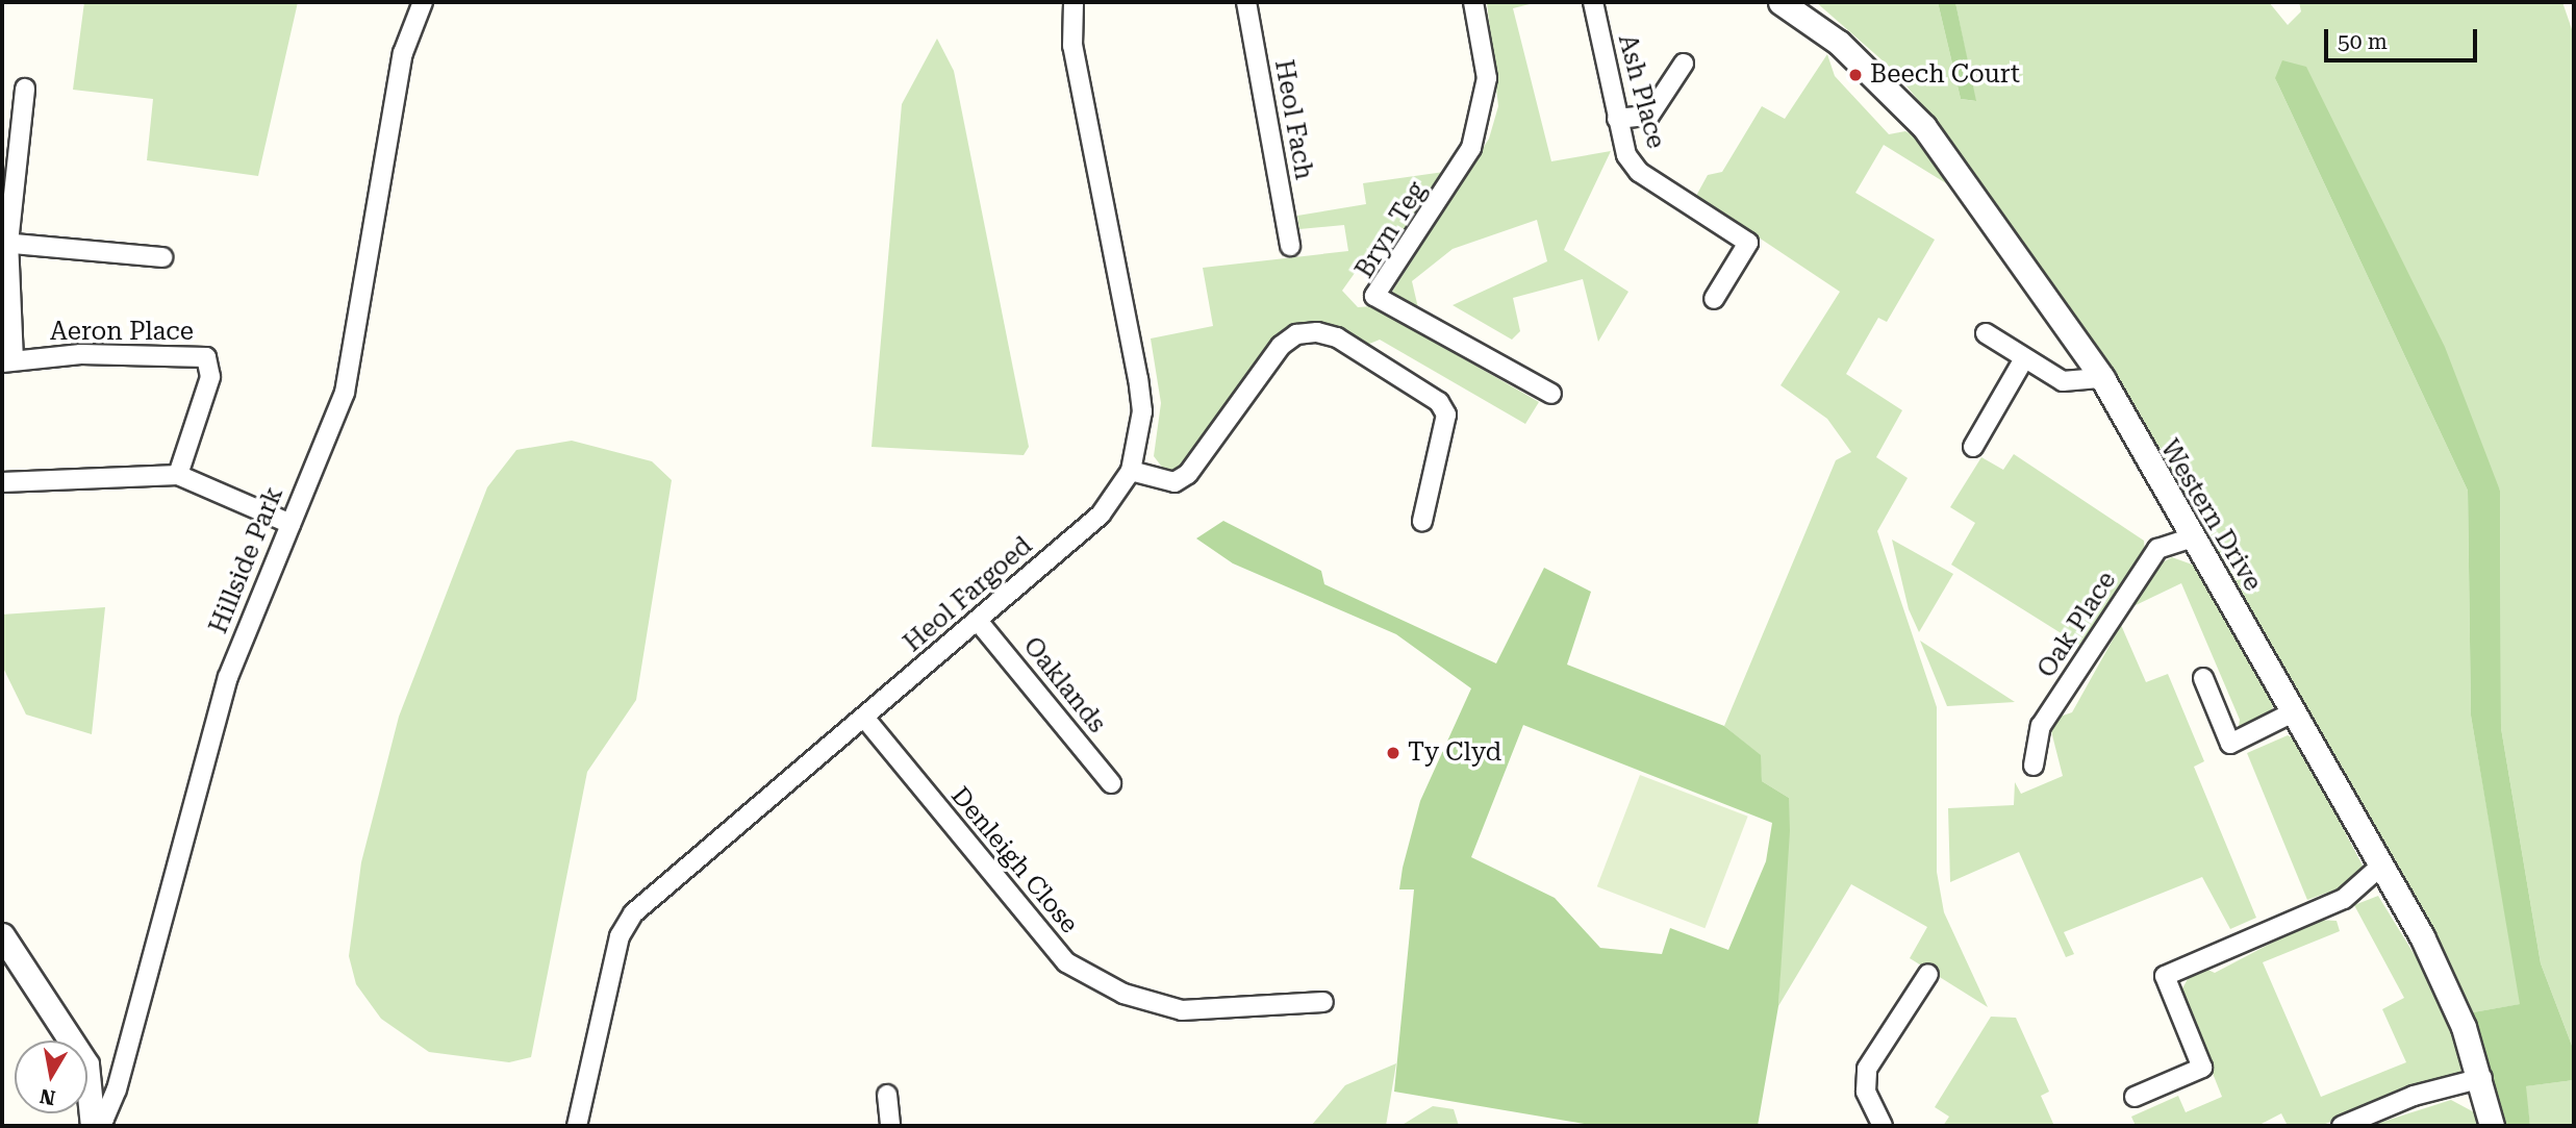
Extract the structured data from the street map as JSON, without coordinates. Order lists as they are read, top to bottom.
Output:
{
  "streets": {
    "street": [
      "Ash Place",
      "Heol Fach",
      "Bryn Teg",
      "Aeron Place",
      "Western Drive",
      "Hillside Park",
      "Heol Fargoed",
      "Oak Place",
      "Oaklands",
      "Denleigh Close"
    ]
  },
  "crossings": [
    ["Western Drive", "Oak Place"],
    ["Heol Fargoed", "Oaklands"],
    ["Heol Fargoed", "Denleigh Close"]
  ],
  "places": ["Beech Court", "Ty Clyd"],
  "scale_bar": "50 m",
  "north": "bottom"
}
